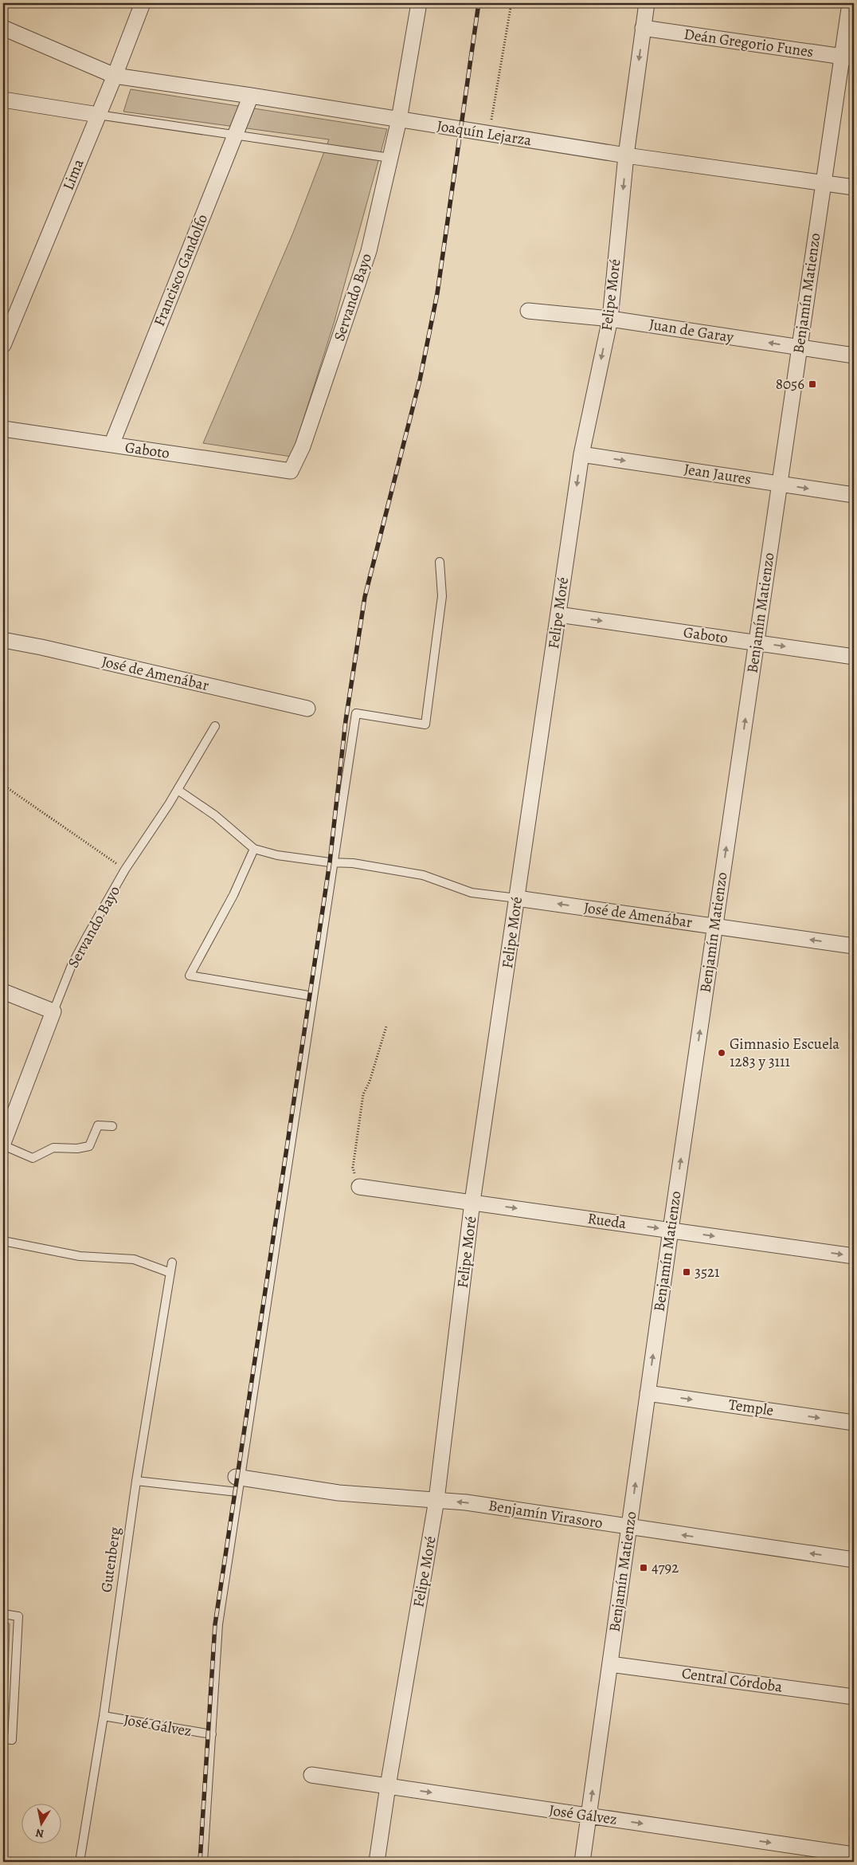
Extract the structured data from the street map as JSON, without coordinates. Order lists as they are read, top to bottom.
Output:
{
  "streets": {
    "street": [
      "Deán Gregorio Funes",
      "Joaquín Lejarza",
      "Lima",
      "Francisco Gandolfo",
      "Benjamín Matienzo",
      "Felipe Moré",
      "Servando Bayo",
      "Juan de Garay",
      "Gaboto",
      "Jean Jaures",
      "José de Amenábar",
      "Rueda",
      "Temple",
      "Benjamín Virasoro",
      "Central Córdoba",
      "José Gálvez"
    ],
    "lane": ["Gutenberg"]
  },
  "crossings": [
    ["Deán Gregorio Funes", "Benjamín Matienzo"],
    ["Deán Gregorio Funes", "Felipe Moré"],
    ["Joaquín Lejarza", "Lima"],
    ["Joaquín Lejarza", "Francisco Gandolfo"],
    ["Joaquín Lejarza", "Benjamín Matienzo"],
    ["Joaquín Lejarza", "Felipe Moré"],
    ["Joaquín Lejarza", "Servando Bayo"],
    ["Francisco Gandolfo", "Gaboto"],
    ["Benjamín Matienzo", "Juan de Garay"],
    ["Benjamín Matienzo", "Gaboto"],
    ["Benjamín Matienzo", "Jean Jaures"],
    ["Benjamín Matienzo", "José de Amenábar"],
    ["Benjamín Matienzo", "Rueda"],
    ["Benjamín Matienzo", "Temple"],
    ["Benjamín Matienzo", "Benjamín Virasoro"],
    ["Benjamín Matienzo", "Central Córdoba"],
    ["Benjamín Matienzo", "José Gálvez"],
    ["Felipe Moré", "Juan de Garay"],
    ["Felipe Moré", "Gaboto"],
    ["Felipe Moré", "Jean Jaures"],
    ["Felipe Moré", "José de Amenábar"],
    ["Felipe Moré", "Rueda"],
    ["Felipe Moré", "Benjamín Virasoro"],
    ["Felipe Moré", "José Gálvez"],
    ["Servando Bayo", "Gaboto"],
    ["Benjamín Virasoro", "Gutenberg"],
    ["Gutenberg", "José Gálvez"]
  ],
  "one_way": [
    "Benjamín Matienzo",
    "Juan de Garay",
    "Gaboto",
    "Jean Jaures",
    "José de Amenábar",
    "Rueda",
    "Temple",
    "Benjamín Virasoro",
    "José Gálvez"
  ],
  "places": {
    "transit": ["8056", "3521", "4792"],
    "other": ["Gimnasio Escuela 1283 y 3111"]
  },
  "north": "bottom"
}
